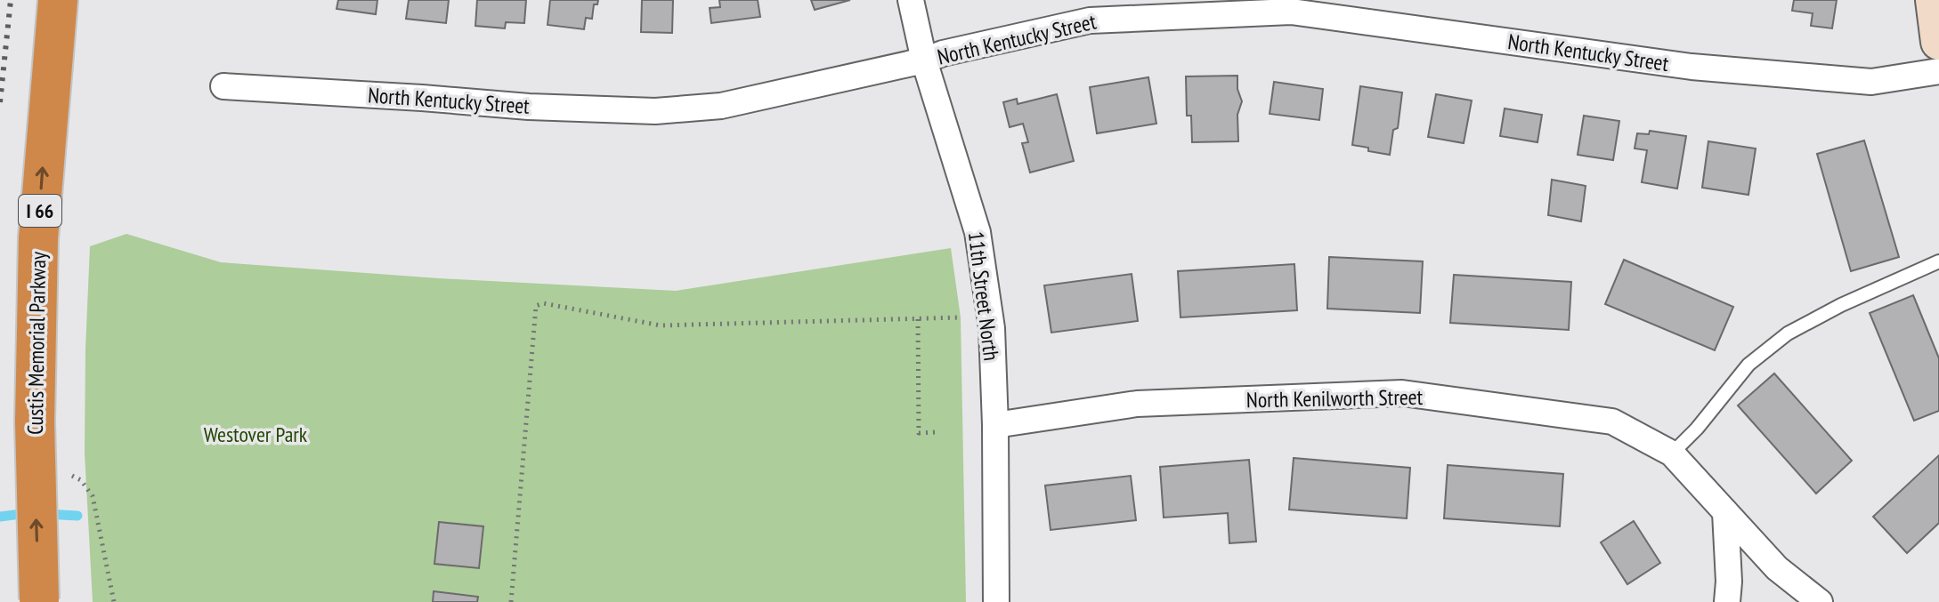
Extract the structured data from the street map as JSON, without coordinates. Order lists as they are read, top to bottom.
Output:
{
  "streets": {
    "highway": ["I 66", "Custis Memorial Parkway"],
    "street": ["North Kentucky Street", "11th Street North", "North Kenilworth Street"]
  },
  "crossings": [
    ["North Kentucky Street", "11th Street North"],
    ["11th Street North", "North Kenilworth Street"]
  ],
  "one_way": ["Custis Memorial Parkway"],
  "parks": ["Westover Park"]
}
